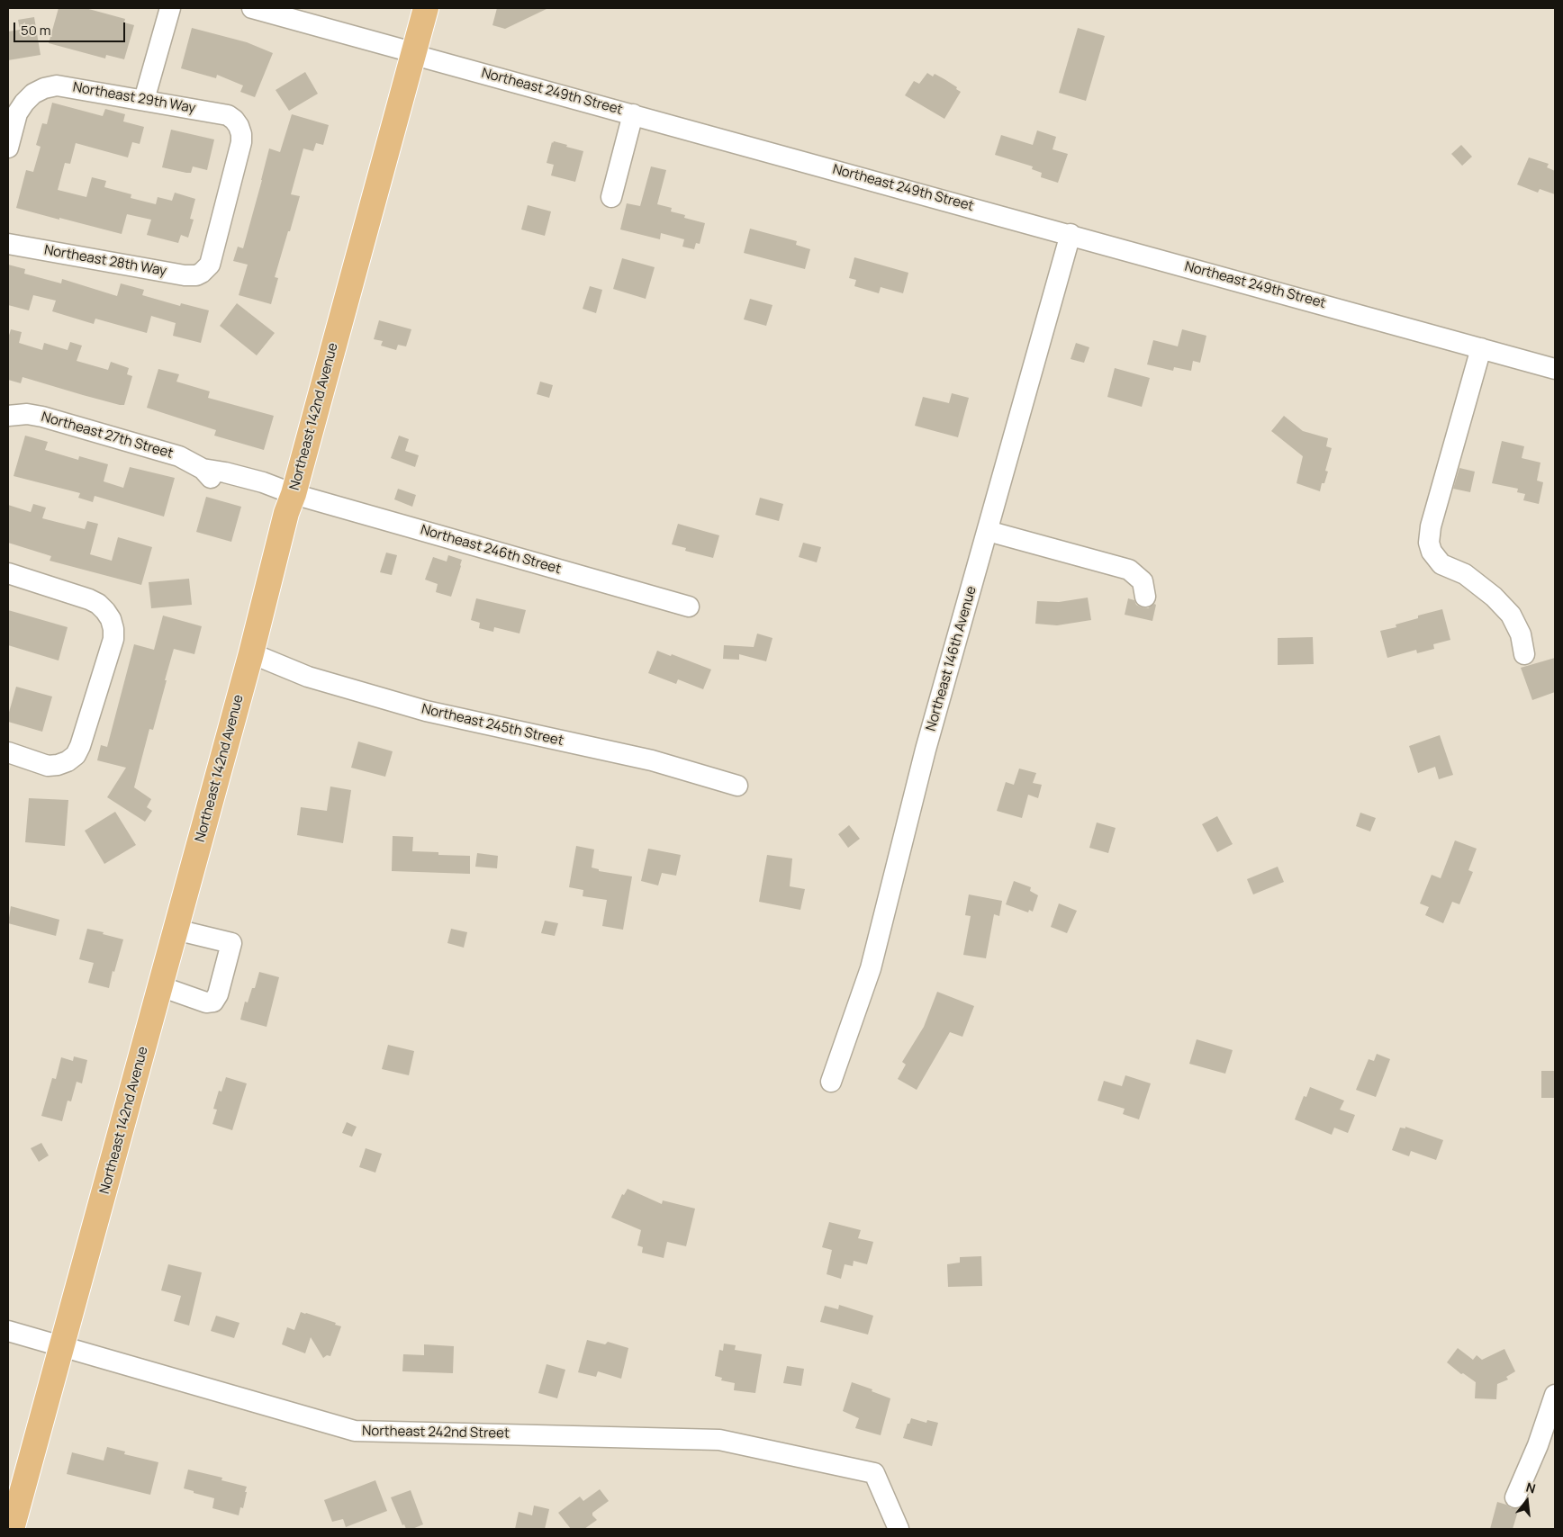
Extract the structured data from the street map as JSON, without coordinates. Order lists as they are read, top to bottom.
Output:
{
  "streets": {
    "main road": ["Northeast 142nd Avenue"],
    "street": [
      "Northeast 249th Street",
      "Northeast 29th Way",
      "Northeast 28th Way",
      "Northeast 27th Street",
      "Northeast 246th Street",
      "Northeast 146th Avenue",
      "Northeast 245th Street",
      "Northeast 242nd Street"
    ]
  },
  "crossings": [
    ["Northeast 249th Street", "Northeast 142nd Avenue"],
    ["Northeast 249th Street", "Northeast 146th Avenue"],
    ["Northeast 29th Way", "Northeast 28th Way"],
    ["Northeast 142nd Avenue", "Northeast 27th Street"],
    ["Northeast 142nd Avenue", "Northeast 246th Street"],
    ["Northeast 142nd Avenue", "Northeast 245th Street"],
    ["Northeast 142nd Avenue", "Northeast 242nd Street"],
    ["Northeast 27th Street", "Northeast 246th Street"]
  ],
  "scale_bar": "50 m",
  "north": "top"
}
